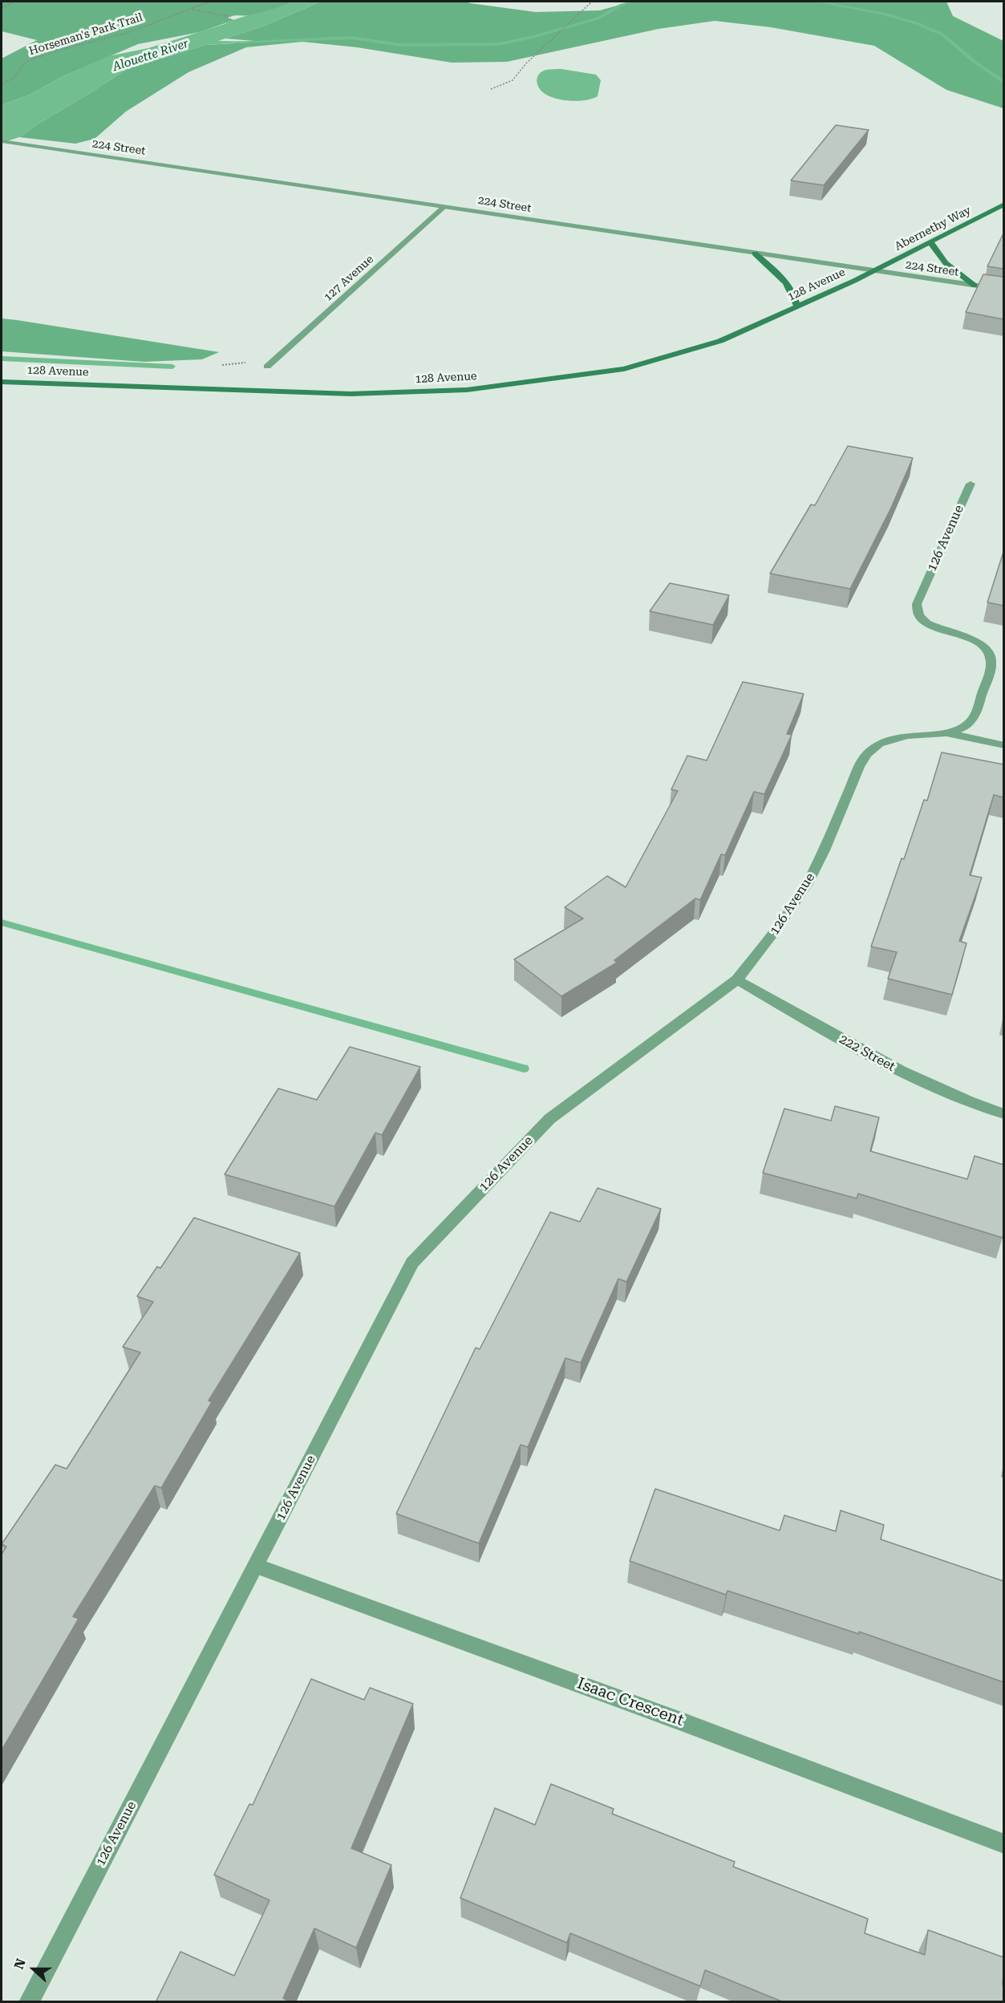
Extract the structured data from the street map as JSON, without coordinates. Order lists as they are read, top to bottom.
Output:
{
  "streets": {
    "main road": ["Abernethy Way", "128 Avenue"],
    "street": [
      "224 Street",
      "127 Avenue",
      "126 Avenue",
      "222 Street",
      "Isaac Crescent"
    ],
    "path": ["Horseman's Park Trail"]
  },
  "crossings": [
    ["224 Street", "Abernethy Way"],
    ["224 Street", "127 Avenue"],
    ["224 Street", "128 Avenue"],
    ["Abernethy Way", "128 Avenue"],
    ["126 Avenue", "222 Street"],
    ["126 Avenue", "Isaac Crescent"]
  ],
  "water": ["Alouette River"],
  "north": "left"
}
